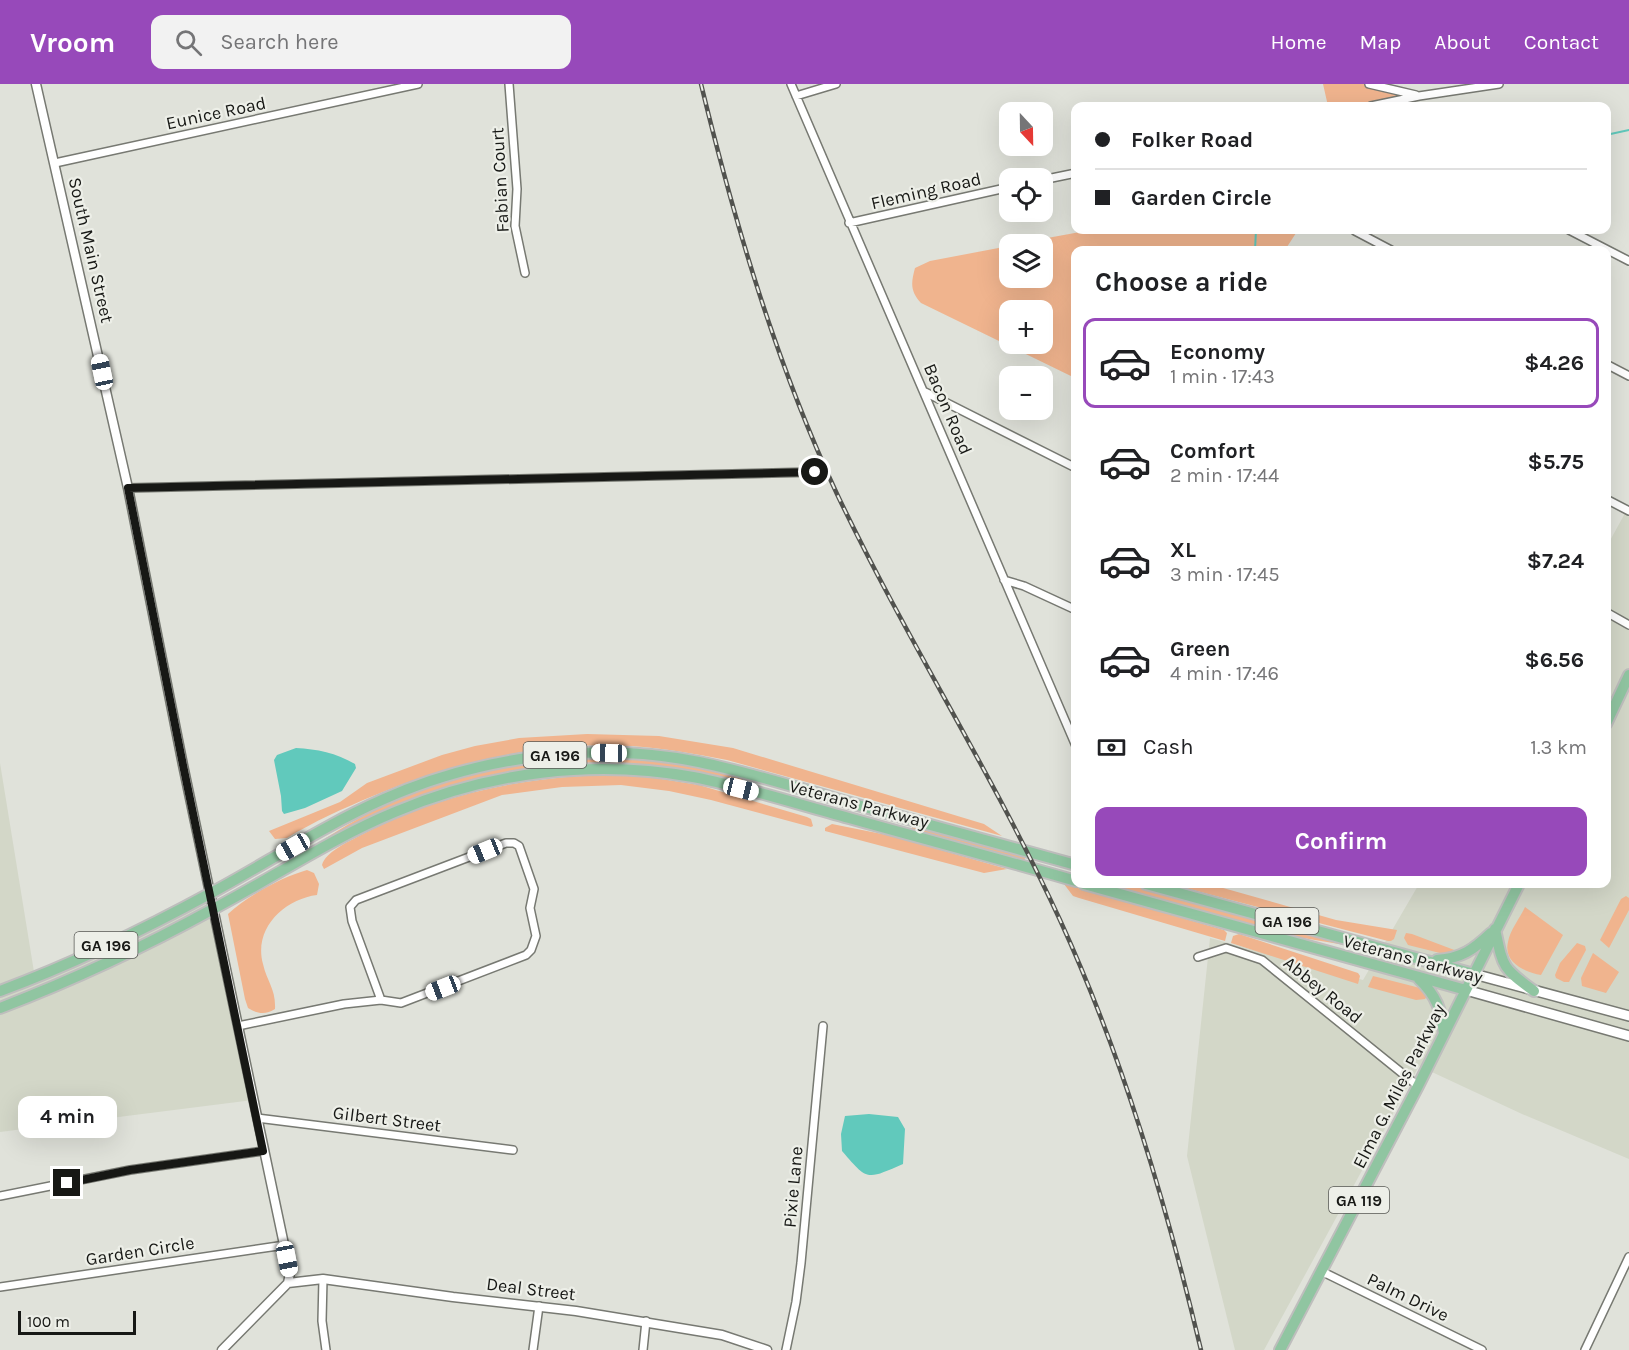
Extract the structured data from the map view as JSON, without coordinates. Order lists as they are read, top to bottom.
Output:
{
  "streets": {
    "main road": [
      "GA 196",
      "Veterans Parkway",
      "Elma G. Miles Parkway",
      "GA 119"
    ],
    "street": [
      "Eunice Road",
      "Fabian Court",
      "Fleming Road",
      "South Main Street",
      "Bacon Road",
      "Abbey Road",
      "Gilbert Street",
      "Pixie Lane",
      "Garden Circle",
      "Deal Street",
      "Palm Drive"
    ]
  },
  "crossings": [
    ["Eunice Road", "South Main Street"],
    ["Fleming Road", "Bacon Road"],
    ["South Main Street", "Veterans Parkway"],
    ["South Main Street", "Gilbert Street"],
    ["South Main Street", "Garden Circle"],
    ["South Main Street", "Deal Street"],
    ["GA 196", "Veterans Parkway"],
    ["GA 196", "Elma G. Miles Parkway"],
    ["Veterans Parkway", "Elma G. Miles Parkway"],
    ["Abbey Road", "Elma G. Miles Parkway"],
    ["Elma G. Miles Parkway", "Palm Drive"]
  ],
  "scale_bar": "100 m",
  "north": "bottom",
  "page": {
    "header": "Vroom",
    "search": "Search here",
    "nav": [
      "Home",
      "Map",
      "About",
      "Contact"
    ],
    "map_buttons": ["+", "−"],
    "banner": ["Folker Road", "Garden Circle"],
    "heading": "Choose a ride",
    "list": [
      {
        "name": "Economy",
        "note": "1 min · 17:43",
        "value": "$4.26"
      },
      {
        "name": "Comfort",
        "note": "2 min · 17:44",
        "value": "$5.75"
      },
      {
        "name": "XL",
        "note": "3 min · 17:45",
        "value": "$7.24"
      },
      {
        "name": "Green",
        "note": "4 min · 17:46",
        "value": "$6.56"
      }
    ],
    "pay": ["Cash", "1.3 km"],
    "buttons": "Confirm",
    "bubble": "4 min",
    "scale": "100 m"
  }
}
